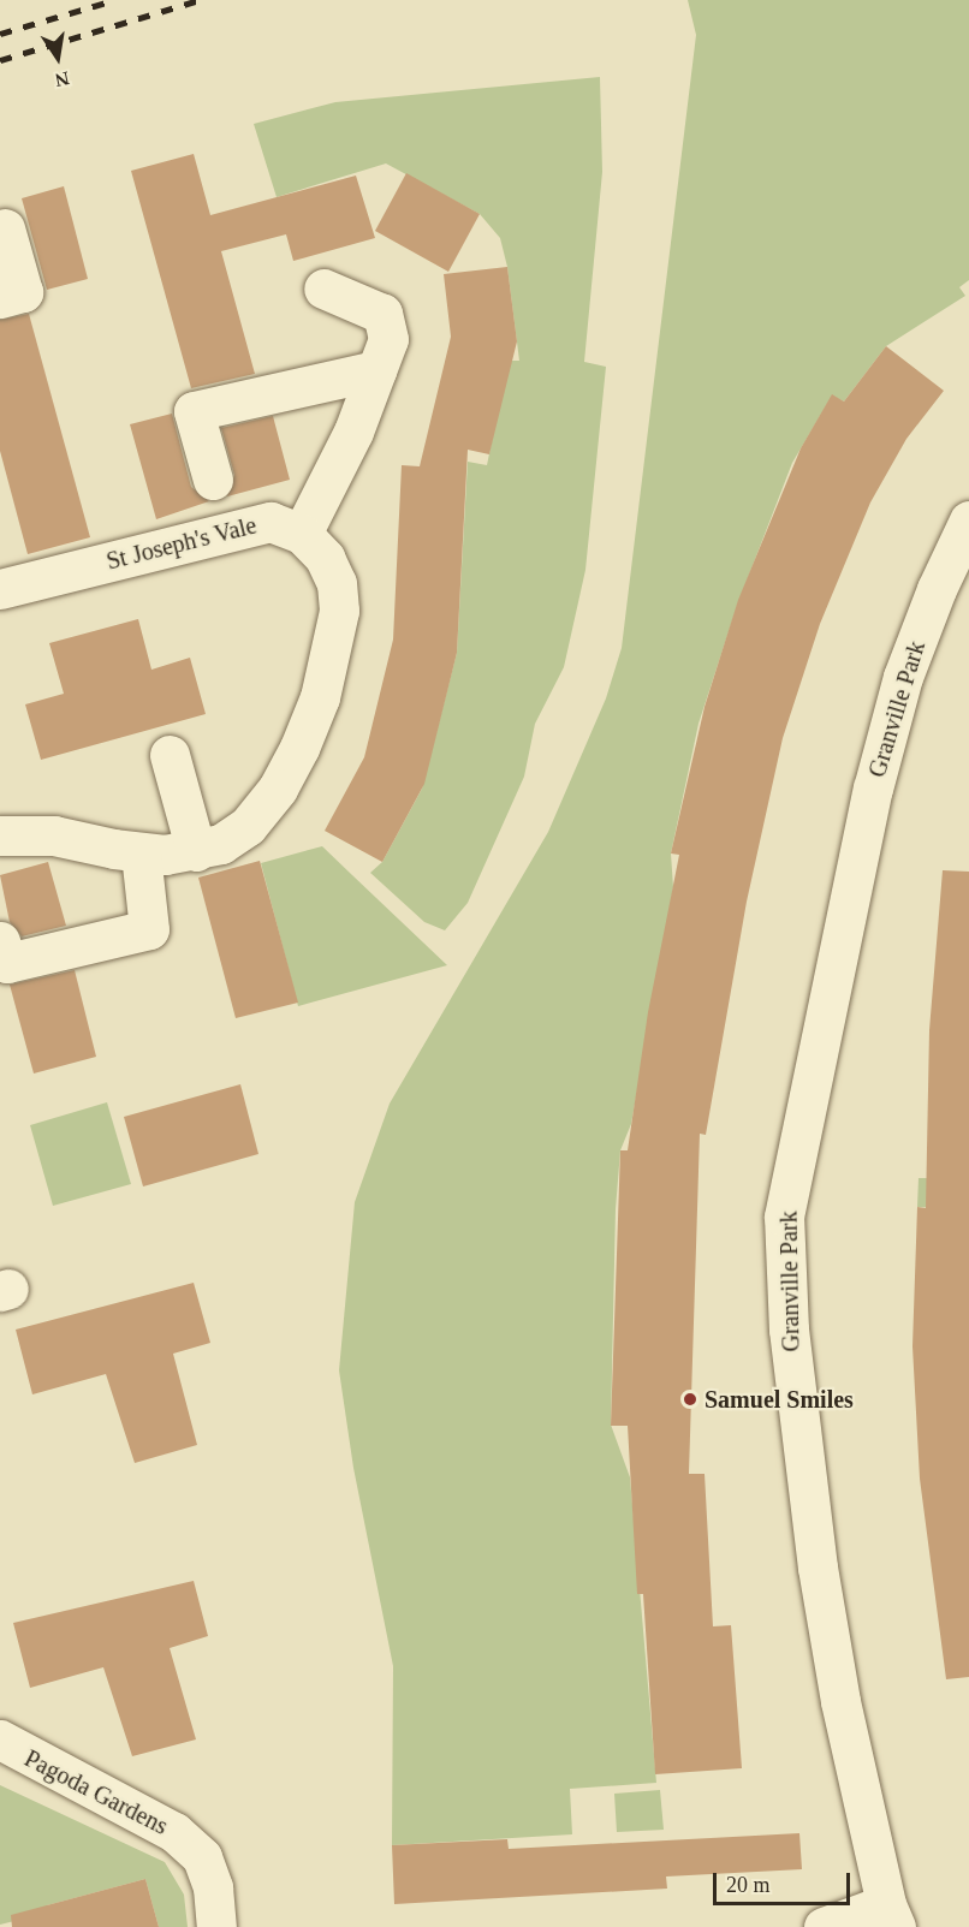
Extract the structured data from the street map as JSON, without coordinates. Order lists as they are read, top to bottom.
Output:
{
  "streets": {
    "street": ["St Joseph's Vale", "Granville Park", "Pagoda Gardens"]
  },
  "places": ["Samuel Smiles"],
  "scale_bar": "20 m",
  "north": "bottom"
}
